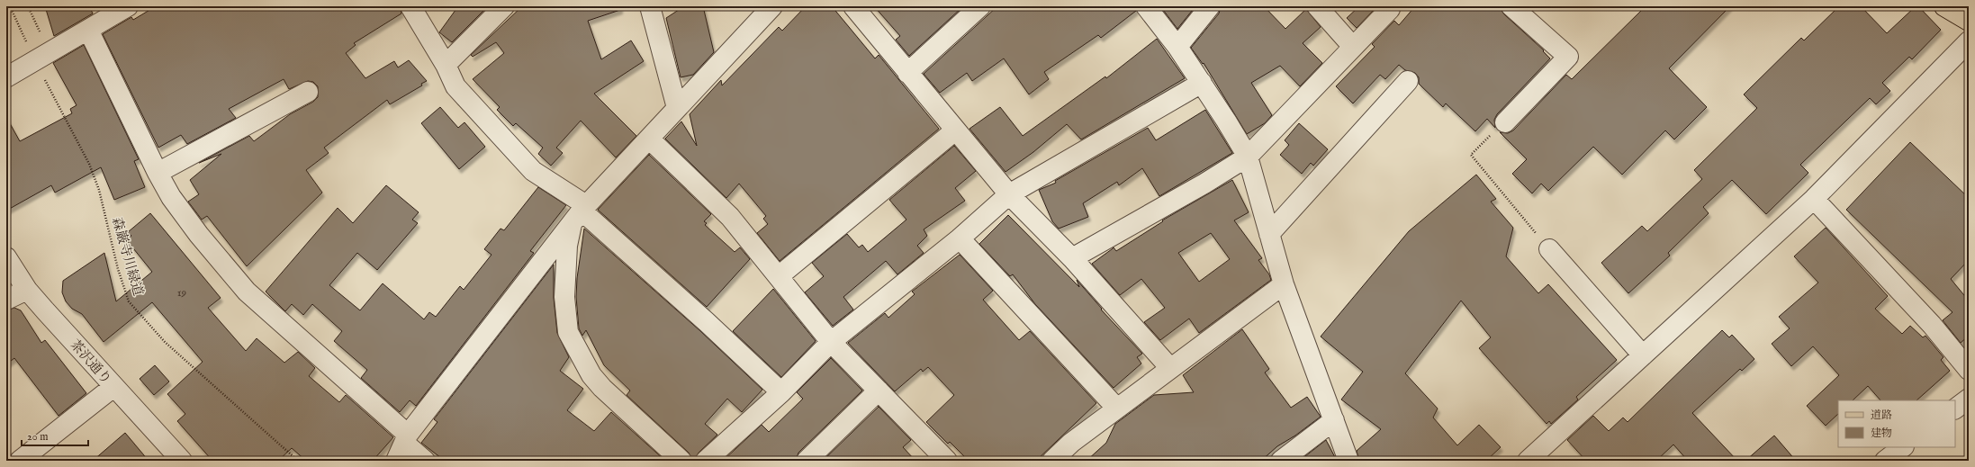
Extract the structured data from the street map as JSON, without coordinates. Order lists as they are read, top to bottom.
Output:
{
  "streets": {
    "street": ["茶沢通り"],
    "path": ["森巌寺川緑道"]
  },
  "house_numbers": ["19"],
  "legend": ["道路", "建物"],
  "scale_bar": "20 m"
}
